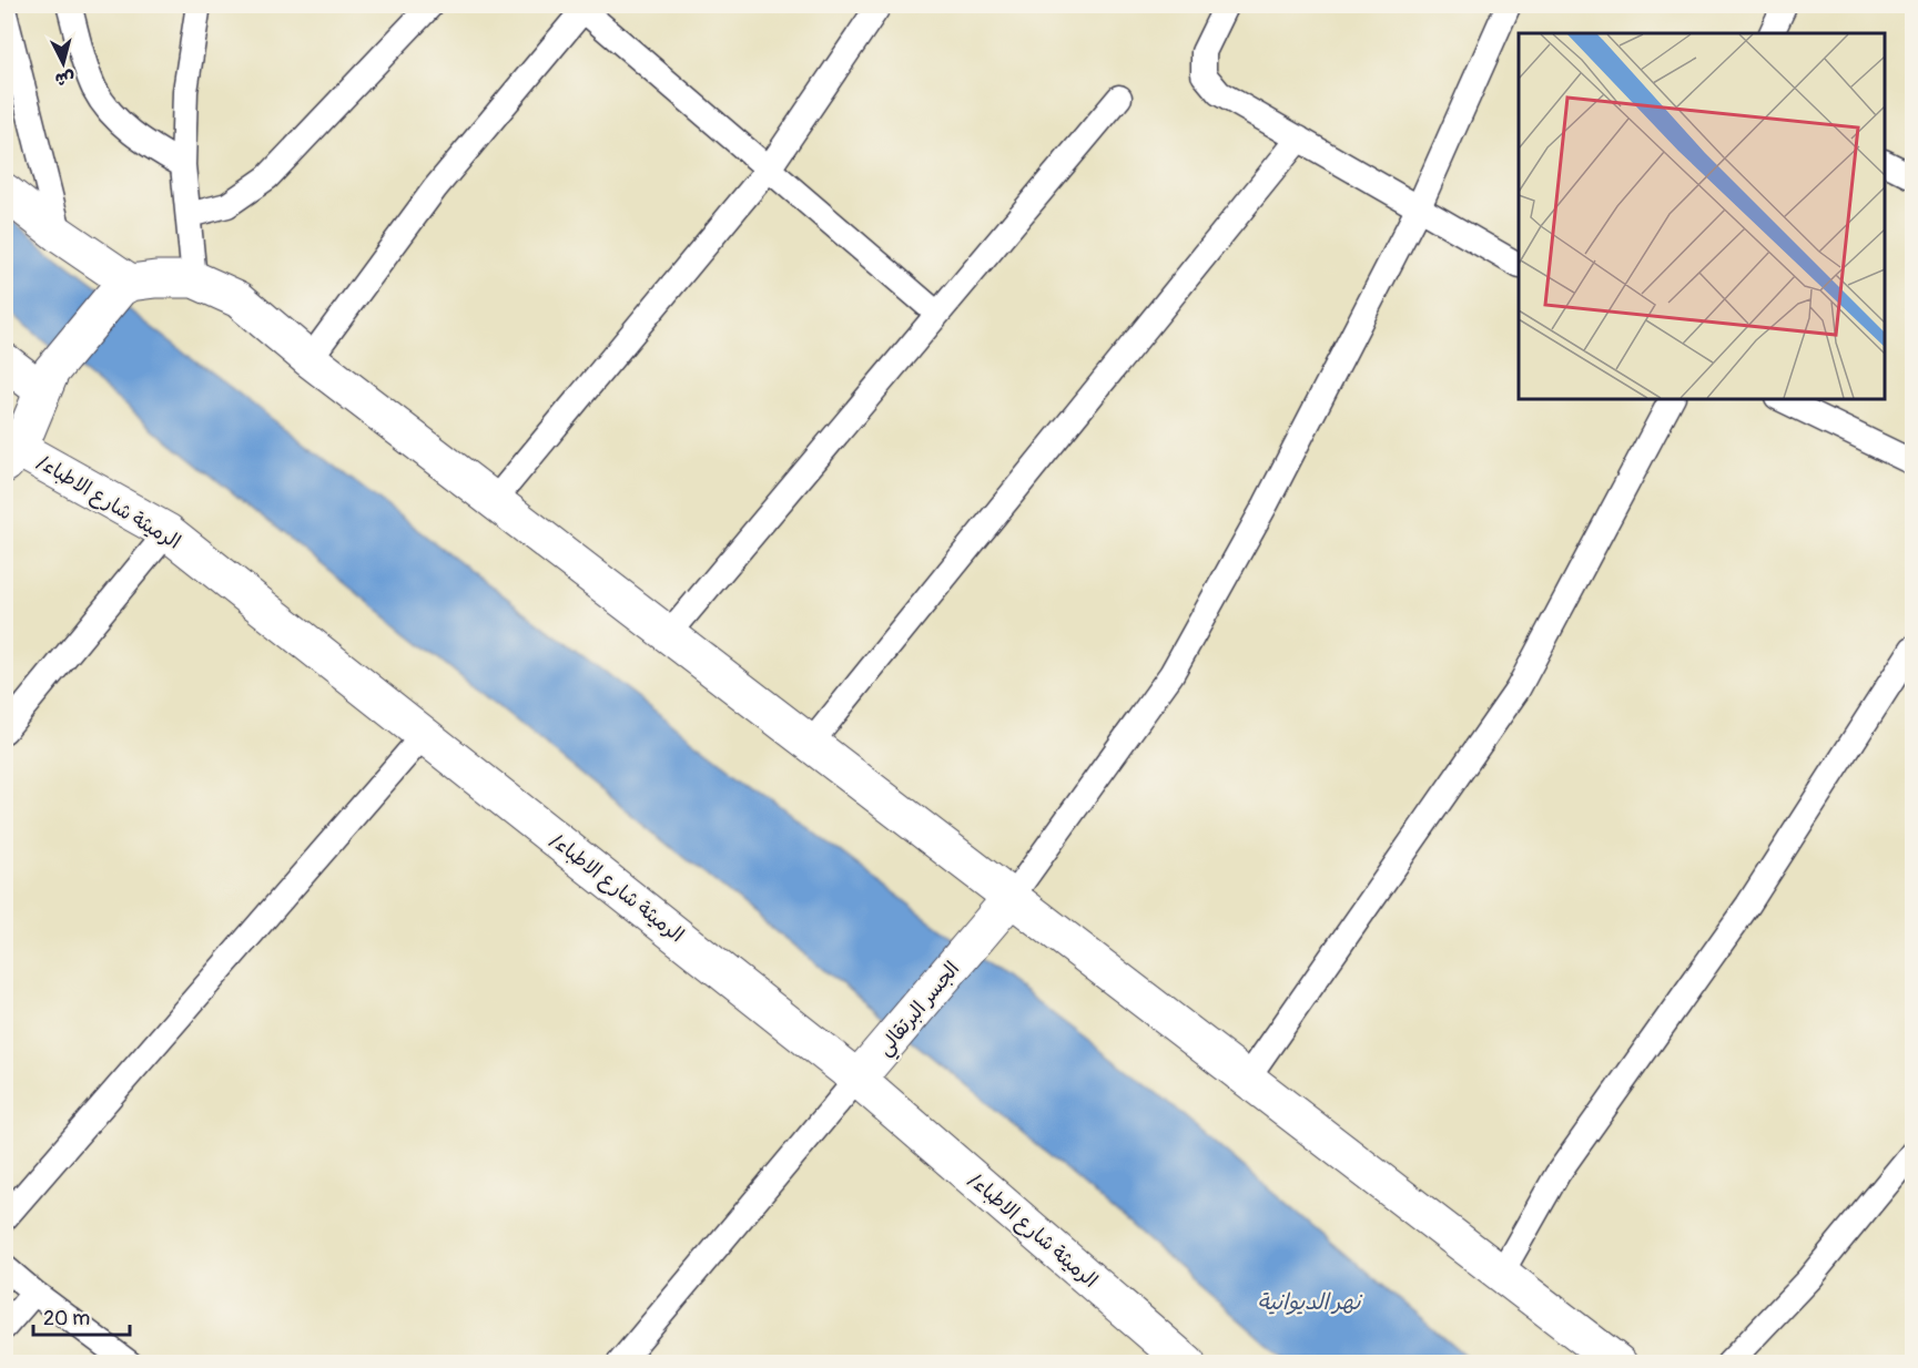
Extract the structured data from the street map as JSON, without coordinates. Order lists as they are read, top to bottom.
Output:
{
  "streets": {
    "main road": ["/الرميثة شارع الاطباء", "الجسر البرتقالي"]
  },
  "crossings": [
    ["/الرميثة شارع الاطباء", "الجسر البرتقالي"]
  ],
  "water": ["نهر الديوانية"],
  "scale_bar": "20 m",
  "north": "bottom"
}
